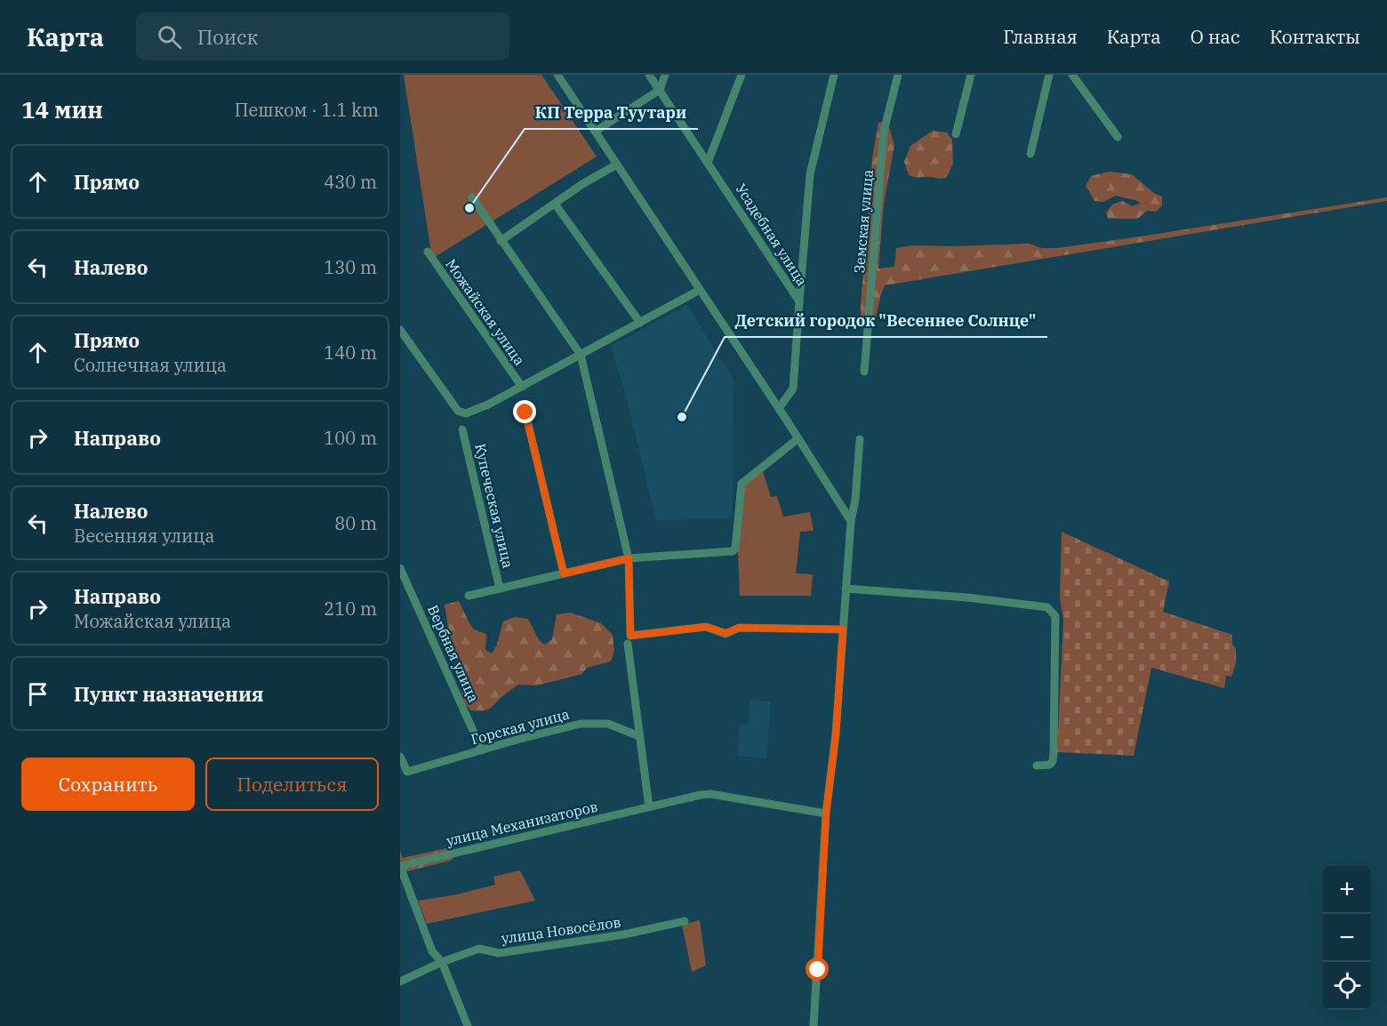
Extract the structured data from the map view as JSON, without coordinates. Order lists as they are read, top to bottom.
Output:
{
  "streets": {
    "street": [
      "Земская улица",
      "Усадебная улица",
      "Можайская улица",
      "Купеческая улица",
      "Вербная улица",
      "Горская улица",
      "улица Механизаторов",
      "улица Новосёлов"
    ]
  },
  "crossings": [
    ["Вербная улица", "Горская улица"]
  ],
  "places": ["КП Терра Туутари", "Детский городок \"Весеннее Солнце\""],
  "page": {
    "header": "Карта",
    "search": "Поиск",
    "nav": [
      "Главная",
      "Карта",
      "О нас",
      "Контакты"
    ],
    "heading": ["14 мин", "Пешком · 1.1 km"],
    "list": [
      ["Прямо", "430 m"],
      ["Налево", "130 m"],
      ["Прямо", "Солнечная улица", "140 m"],
      ["Направо", "100 m"],
      ["Налево", "Весенняя улица", "80 m"],
      ["Направо", "Можайская улица", "210 m"],
      "Пункт назначения"
    ],
    "buttons": ["Сохранить", "Поделиться"],
    "map_buttons": ["+", "−"]
  }
}
